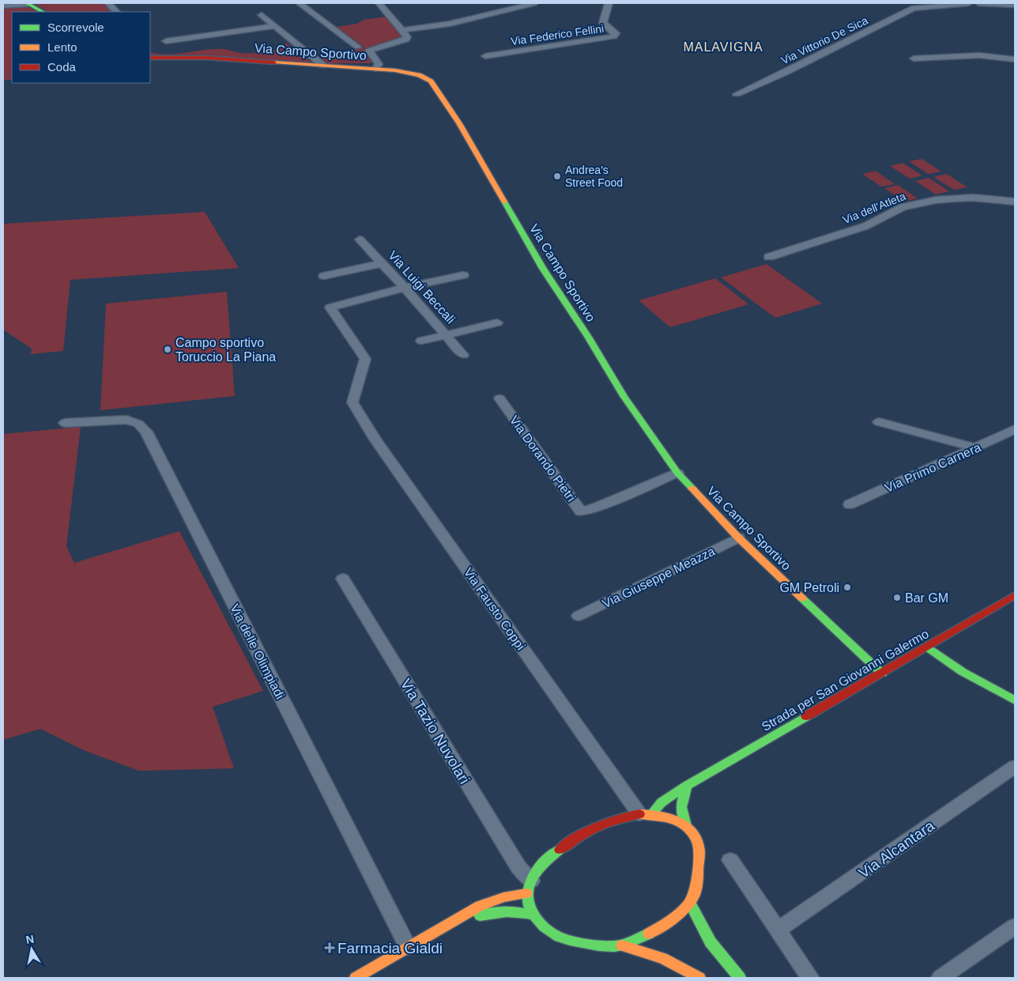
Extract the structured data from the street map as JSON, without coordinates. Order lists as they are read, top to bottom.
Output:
{
  "streets": {
    "street": [
      "Via Federico Fellini",
      "Via Vittorio De Sica",
      "Via Campo Sportivo",
      "Via dell'Atleta",
      "Via Luigi Beccali",
      "Via Dorando Pietri",
      "Via Primo Carnera",
      "Via Giuseppe Meazza",
      "Via Fausto Coppi",
      "Via delle Olimpiadi",
      "Strada per San Giovanni Galermo",
      "Via Tazio Nuvolari",
      "Via Alcantara"
    ]
  },
  "crossings": [
    ["Via Campo Sportivo", "Via Dorando Pietri"],
    ["Via Campo Sportivo", "Via Giuseppe Meazza"],
    ["Via Campo Sportivo", "Strada per San Giovanni Galermo"],
    ["Via Luigi Beccali", "Via Fausto Coppi"],
    ["Via Fausto Coppi", "Strada per San Giovanni Galermo"]
  ],
  "districts": ["MALAVIGNA"],
  "places": {
    "other": [
      "Andrea's Street Food",
      "Campo sportivo Toruccio La Piana",
      "GM Petroli",
      "Bar GM"
    ],
    "health": ["Farmacia Gialdi"]
  },
  "legend": ["Scorrevole", "Lento", "Coda"],
  "north": "top"
}
